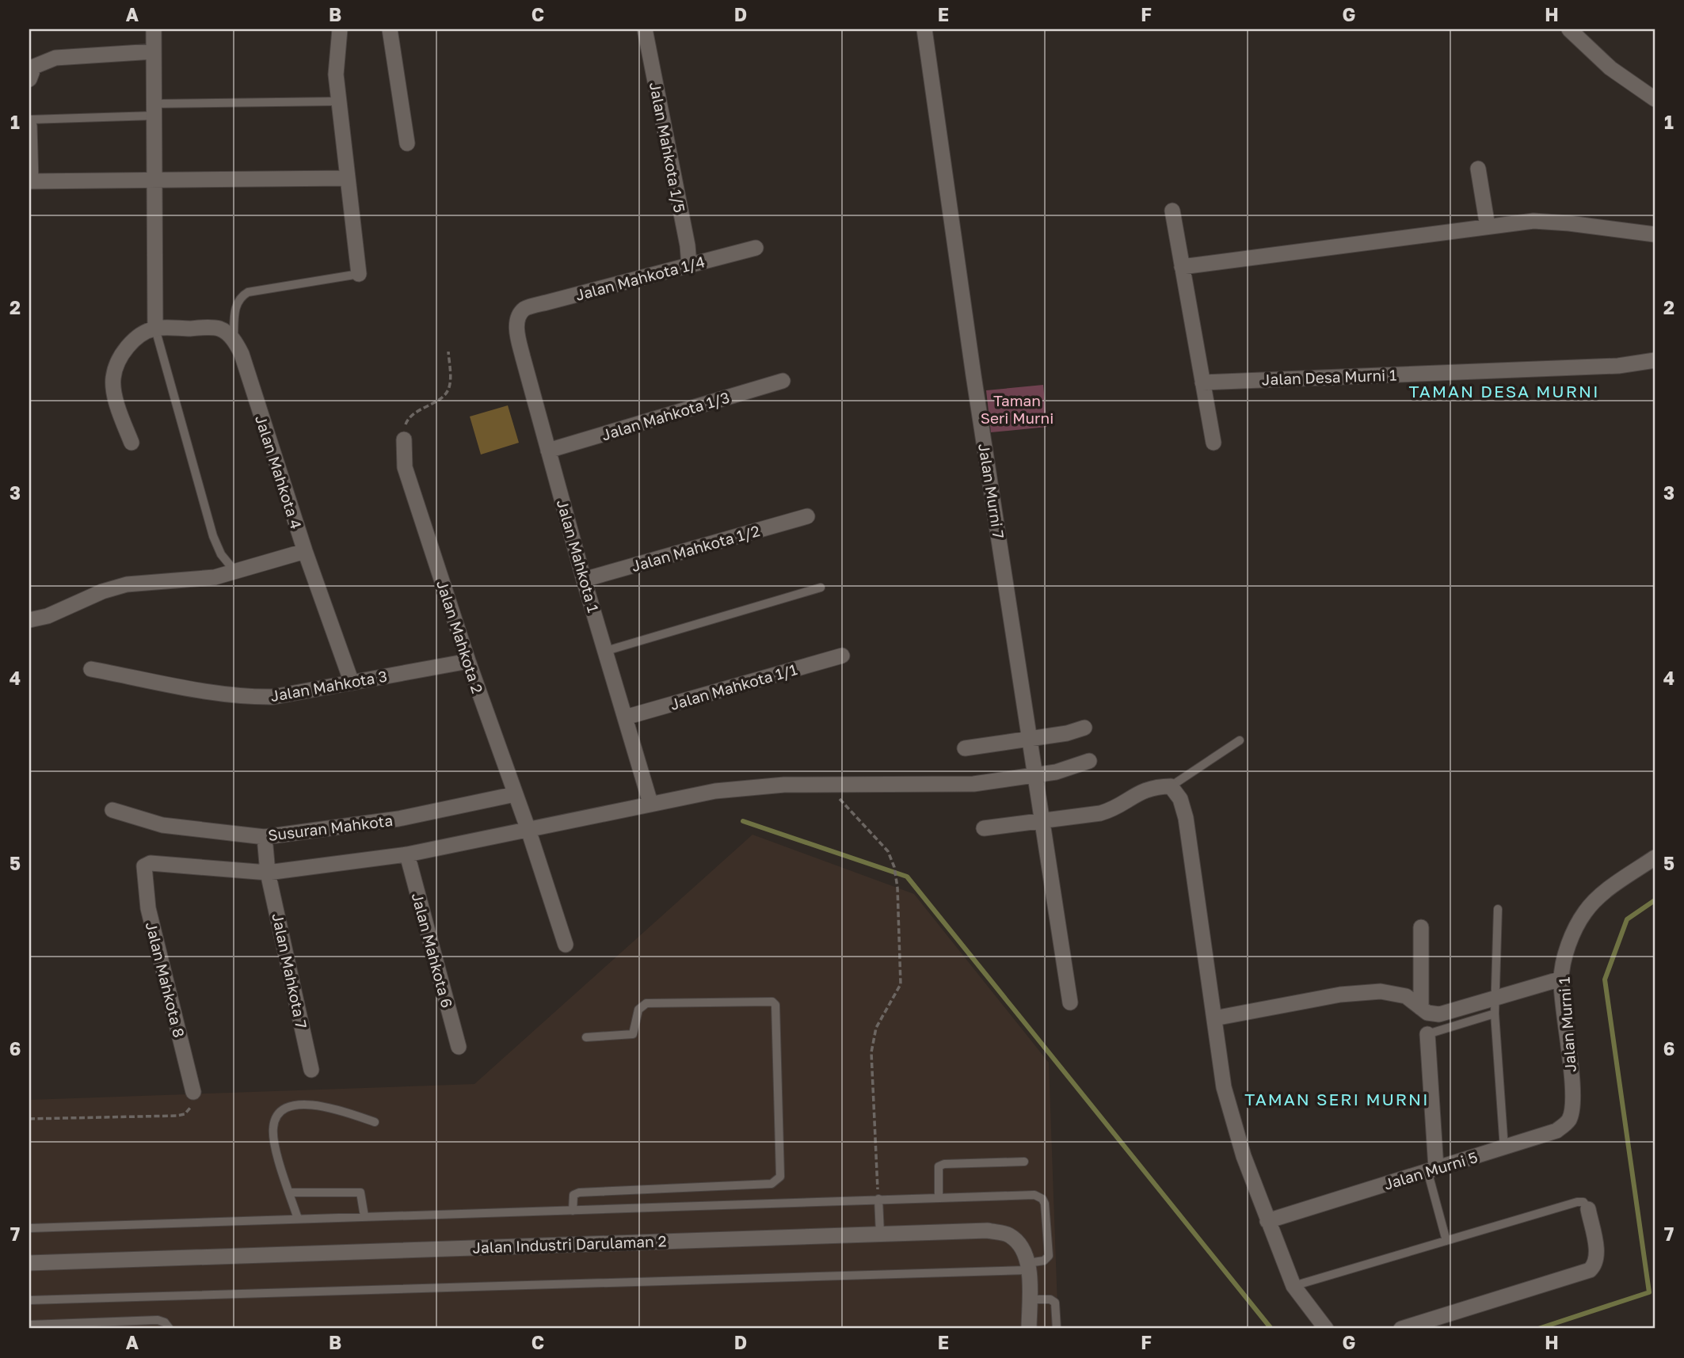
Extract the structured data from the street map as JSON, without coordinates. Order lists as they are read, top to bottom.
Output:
{
  "streets": {
    "street": [
      "Jalan Mahkota 1/5",
      "Jalan Mahkota 1/4",
      "Jalan Desa Murni 1",
      "Jalan Mahkota 1/3",
      "Jalan Mahkota 4",
      "Jalan Murni 7",
      "Jalan Mahkota 1/2",
      "Jalan Mahkota 1",
      "Jalan Mahkota 2",
      "Jalan Mahkota 3",
      "Jalan Mahkota 1/1",
      "Susuran Mahkota",
      "Jalan Mahkota 6",
      "Jalan Mahkota 7",
      "Jalan Mahkota 8",
      "Jalan Murni 1",
      "Jalan Murni 5",
      "Jalan Industri Darulaman 2"
    ]
  },
  "crossings": [
    ["Jalan Mahkota 1/5", "Jalan Mahkota 1/4"],
    ["Jalan Mahkota 1/4", "Jalan Mahkota 1"],
    ["Jalan Mahkota 1/3", "Jalan Mahkota 1"],
    ["Jalan Mahkota 4", "Jalan Mahkota 3"],
    ["Jalan Mahkota 1/2", "Jalan Mahkota 1"],
    ["Jalan Mahkota 1", "Jalan Mahkota 1/1"],
    ["Jalan Mahkota 2", "Jalan Mahkota 3"],
    ["Jalan Mahkota 2", "Susuran Mahkota"],
    ["Susuran Mahkota", "Jalan Mahkota 7"],
    ["Jalan Mahkota 7", "Jalan Mahkota 8"],
    ["Jalan Murni 1", "Jalan Murni 5"]
  ],
  "districts": ["TAMAN DESA MURNI", "TAMAN SERI MURNI"],
  "parks": ["Taman Seri Murni"],
  "grid": {
    "columns": [
      "A",
      "B",
      "C",
      "D",
      "E",
      "F",
      "G",
      "H"
    ],
    "rows": [
      "1",
      "2",
      "3",
      "4",
      "5",
      "6",
      "7"
    ]
  }
}
